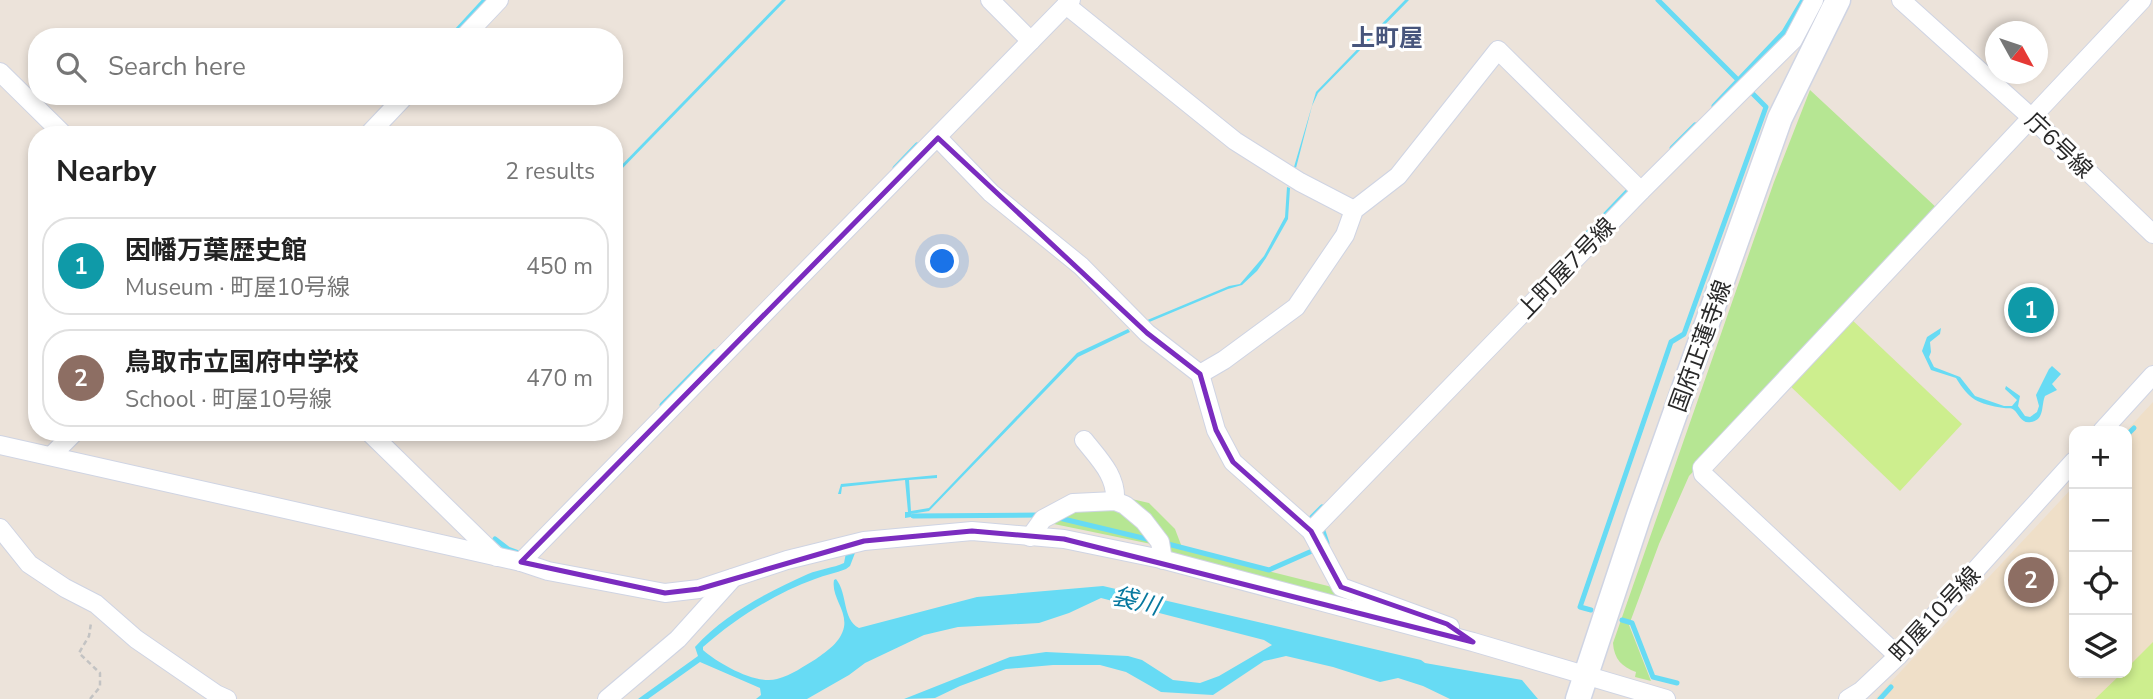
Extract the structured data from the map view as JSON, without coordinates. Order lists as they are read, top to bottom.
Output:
{
  "streets": {
    "main road": ["国府正蓮寺線"],
    "street": ["庁6号線", "上町屋7号線", "町屋10号線"]
  },
  "districts": ["上町屋"],
  "water": ["袋川"],
  "north": "bottom right",
  "page": {
    "search": "Search here",
    "heading": ["Nearby", "2 results"],
    "list": [
      {
        "mark": "1",
        "name": "因幡万葉歴史館",
        "note": "Museum · 町屋10号線",
        "value": "450 m"
      },
      {
        "mark": "2",
        "name": "鳥取市立国府中学校",
        "note": "School · 町屋10号線",
        "value": "470 m"
      }
    ],
    "pins": ["1", "2"],
    "map_buttons": ["+", "−"]
  }
}
